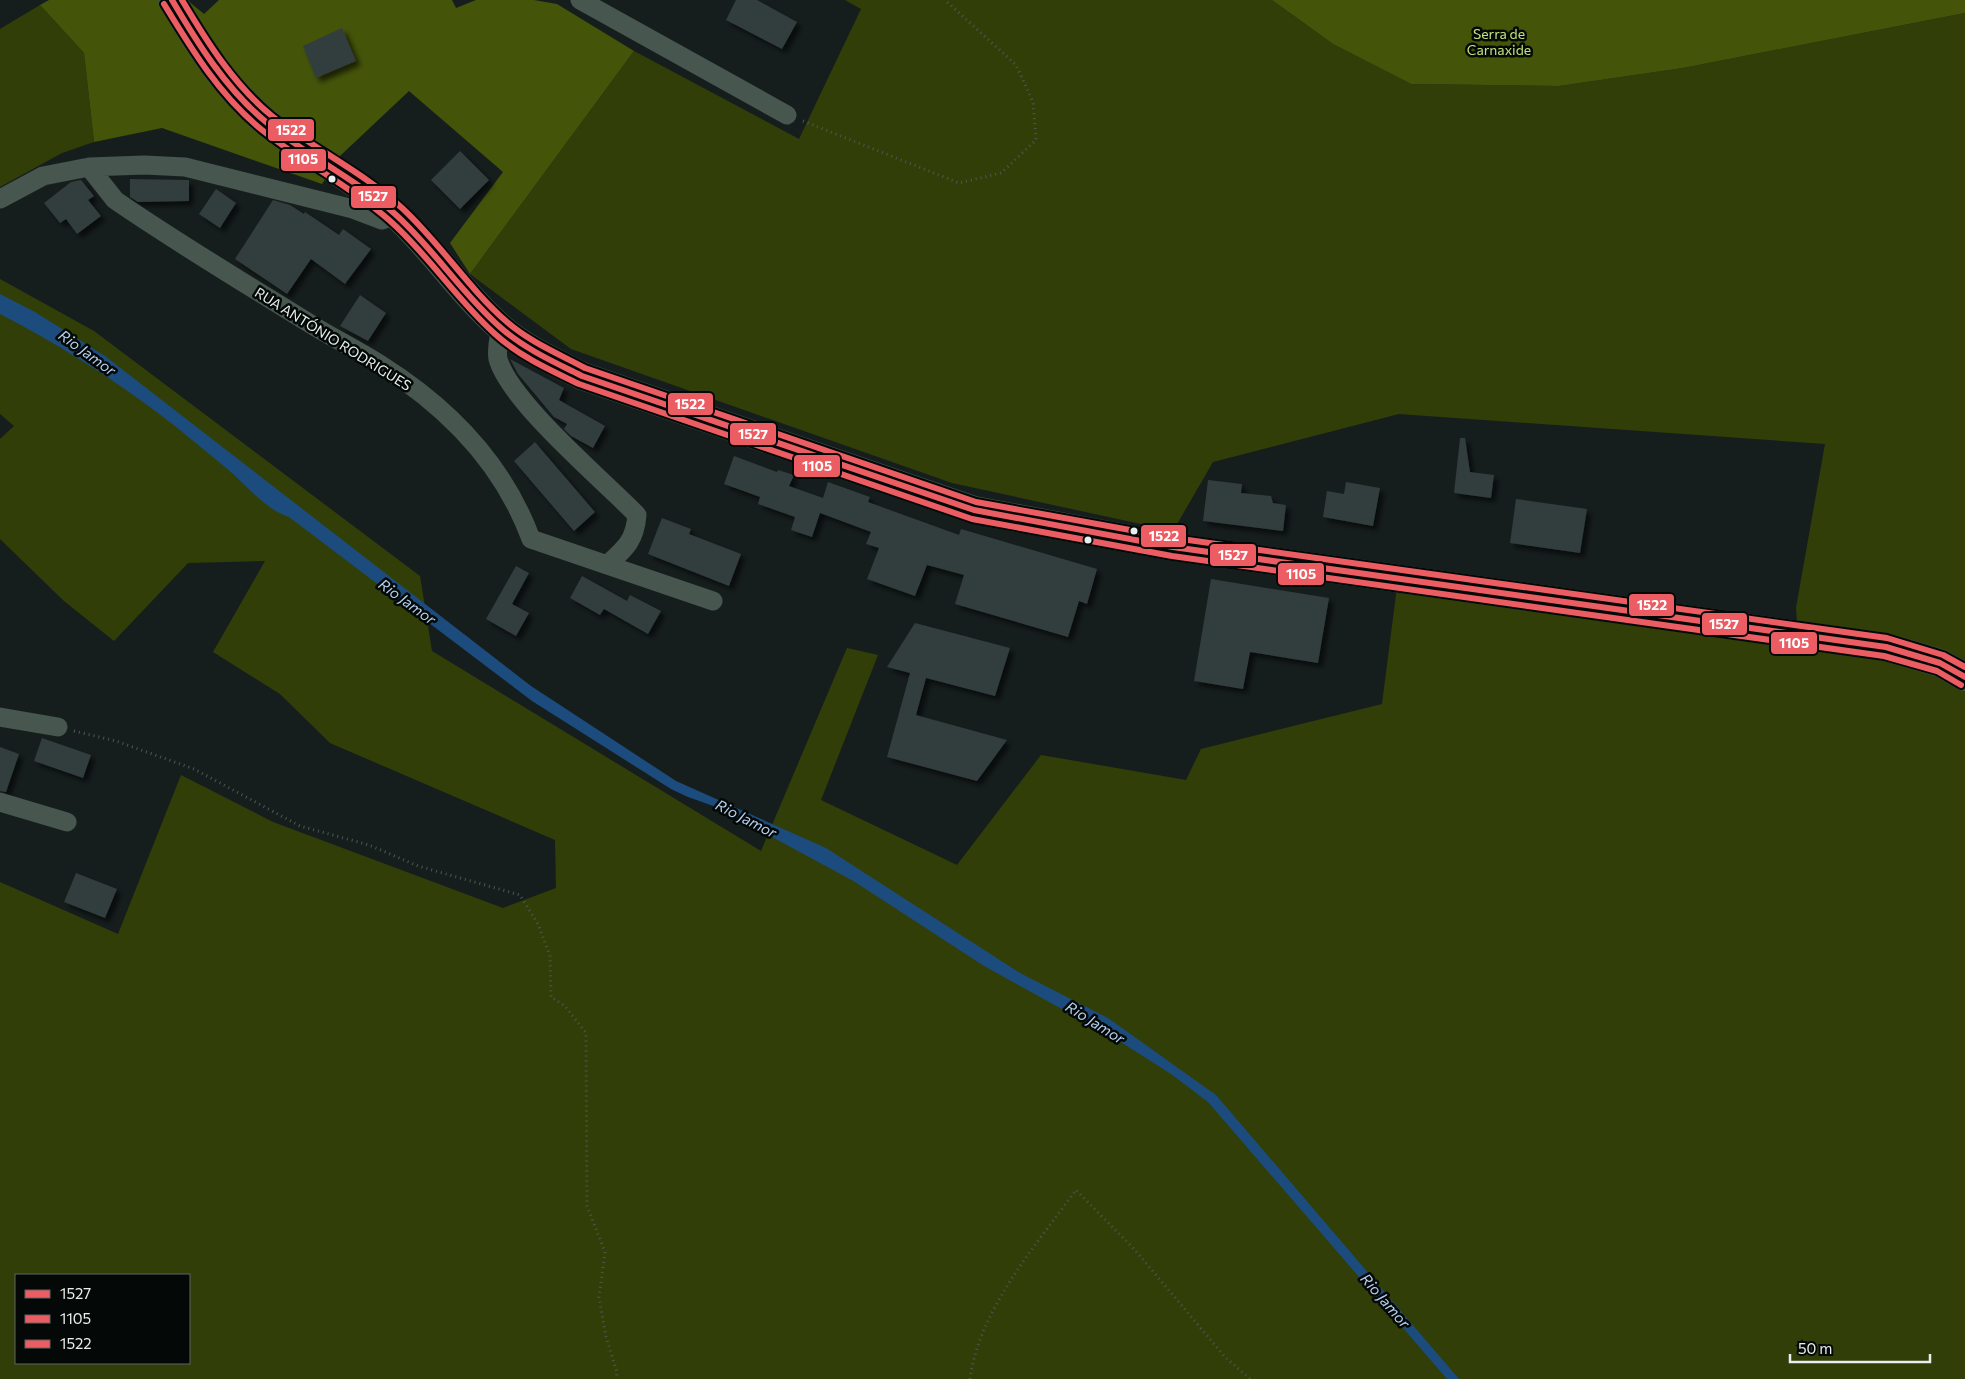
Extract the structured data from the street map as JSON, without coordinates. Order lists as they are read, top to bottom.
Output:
{
  "streets": {
    "street": ["RUA ANTÓNIO RODRIGUES"]
  },
  "water": ["Rio Jamor"],
  "parks": ["Serra de Carnaxide"],
  "lines": ["transit line 1527", "transit line 1522", "transit line 1105"],
  "legend": ["1527", "1105", "1522"],
  "scale_bar": "50 m"
}
